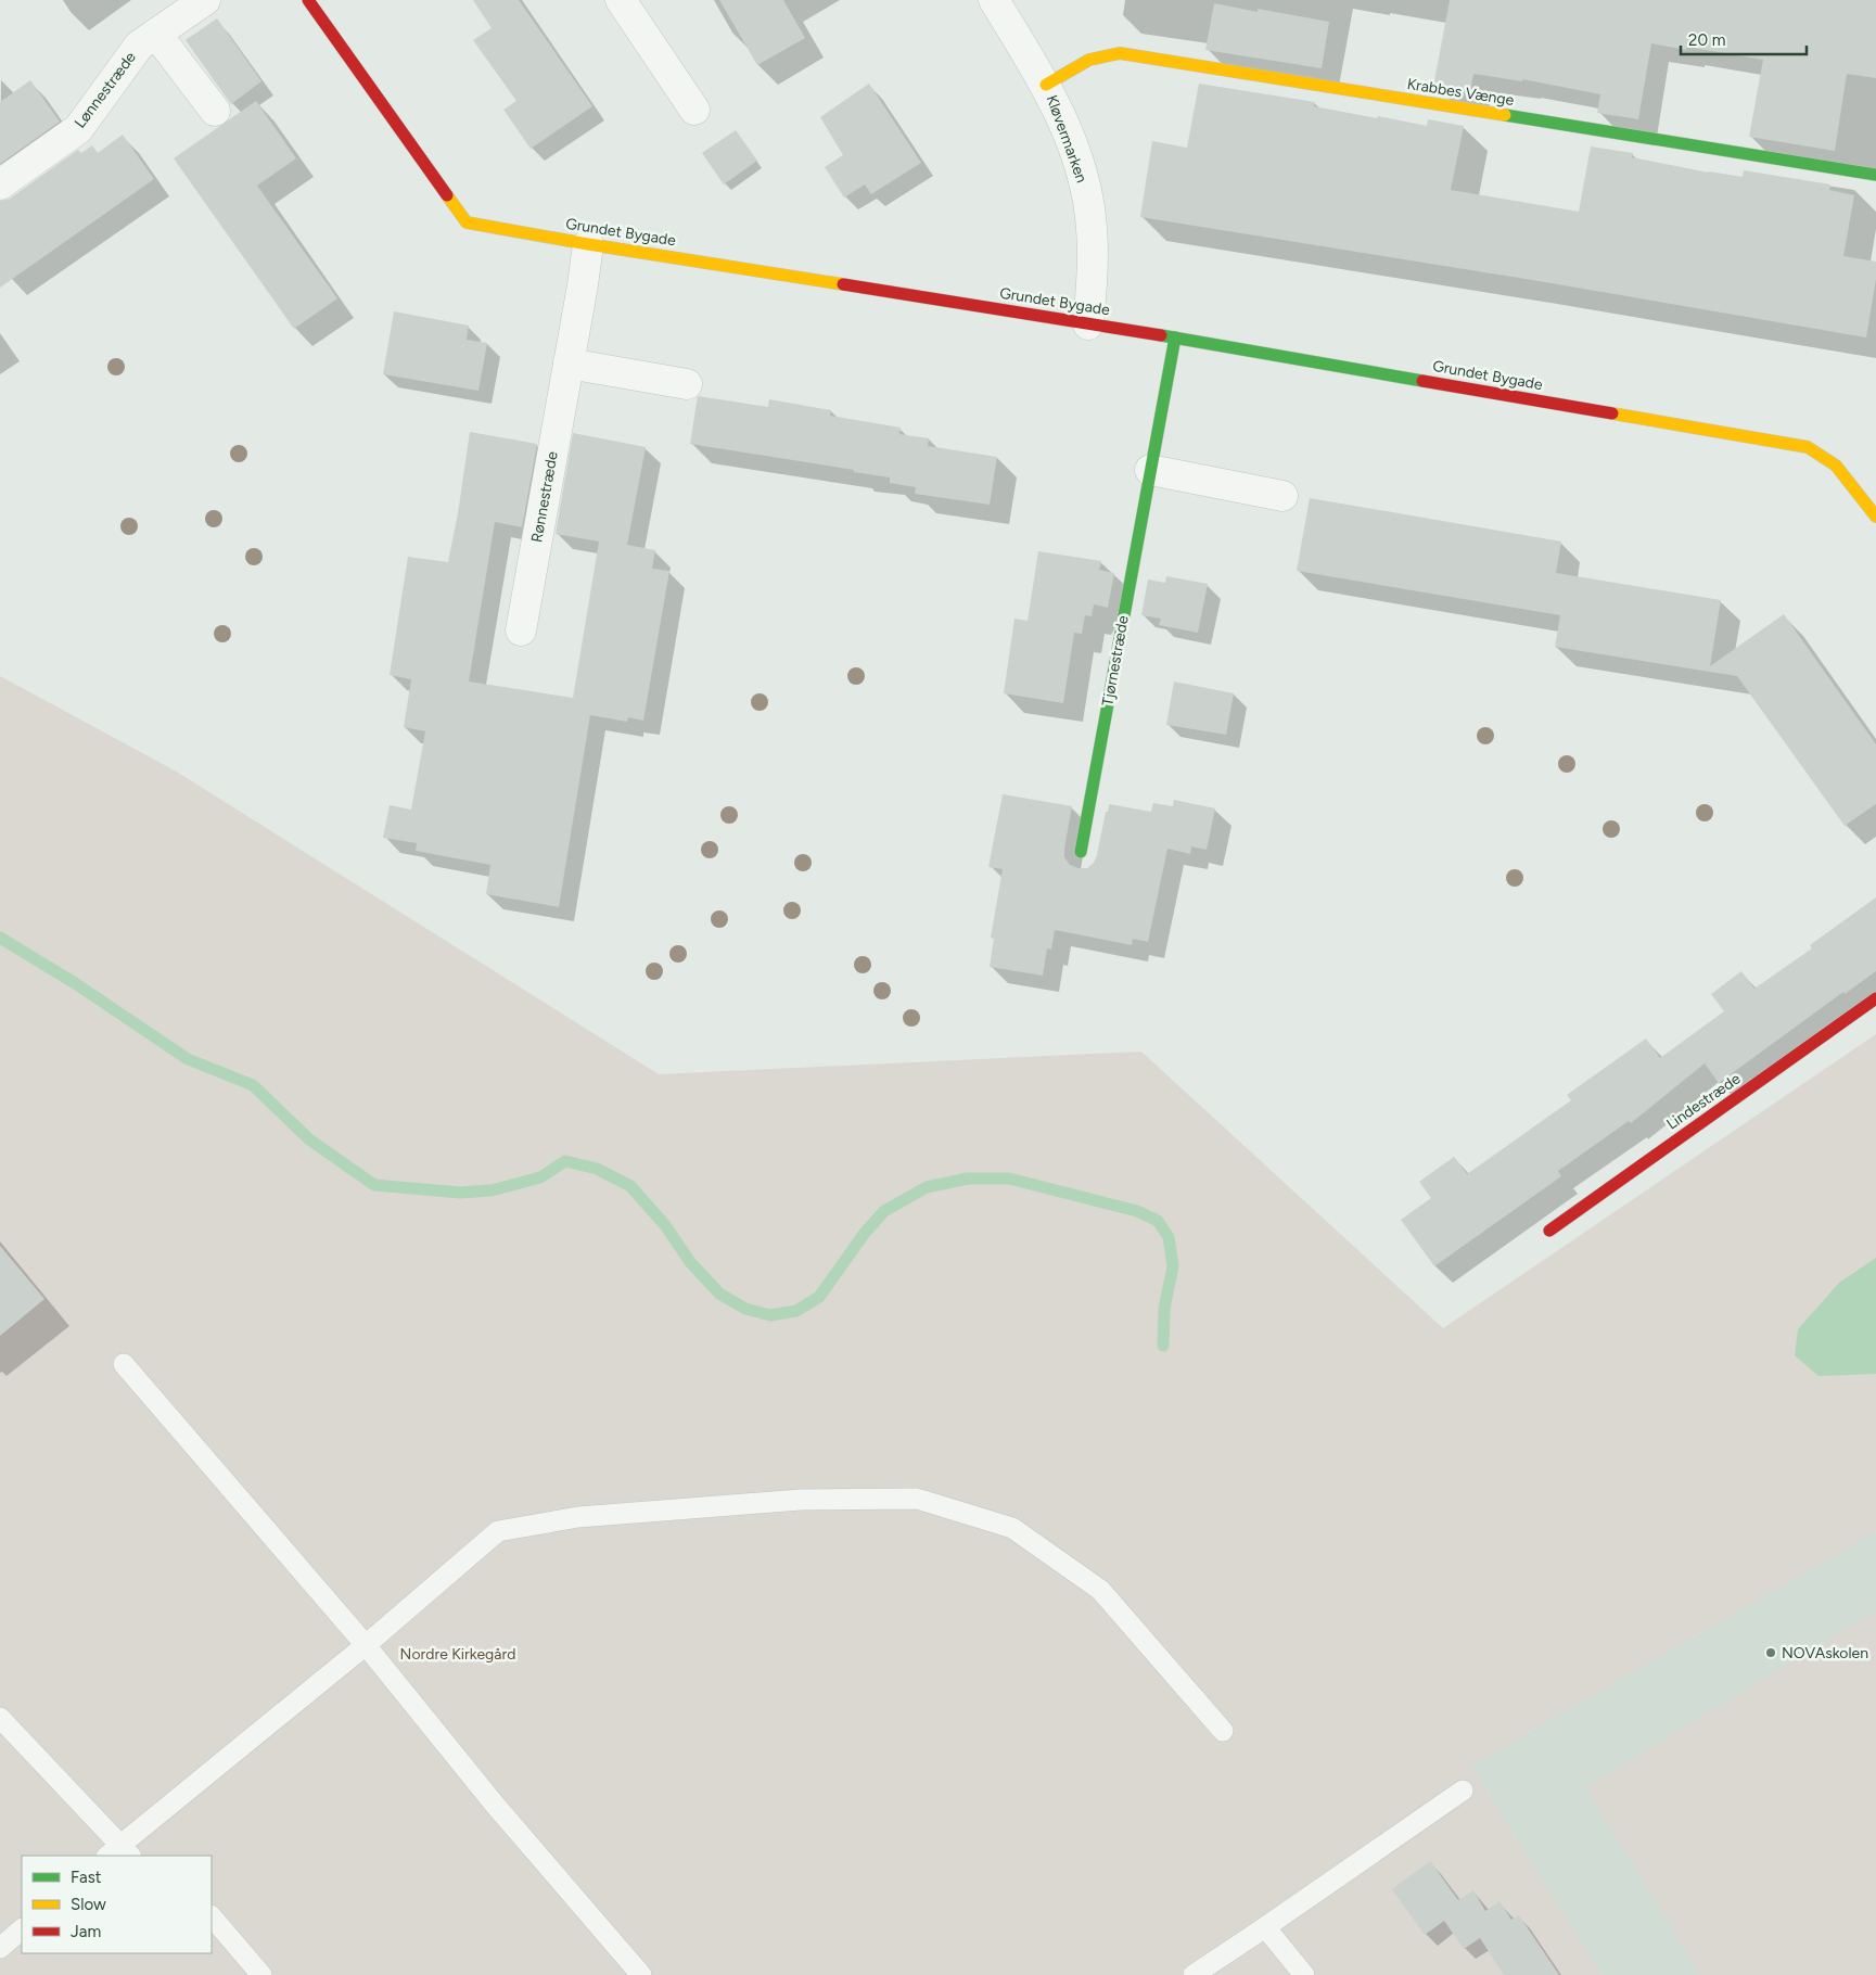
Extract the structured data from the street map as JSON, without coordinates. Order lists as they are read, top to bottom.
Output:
{
  "streets": {
    "street": [
      "Lønnestræde",
      "Krabbes Vænge",
      "Kløvermarken",
      "Grundet Bygade",
      "Rønnestræde",
      "Tjørnestræde",
      "Lindestræde"
    ]
  },
  "crossings": [
    ["Krabbes Vænge", "Kløvermarken"],
    ["Kløvermarken", "Grundet Bygade"],
    ["Grundet Bygade", "Rønnestræde"],
    ["Grundet Bygade", "Tjørnestræde"]
  ],
  "parks": ["Nordre Kirkegård"],
  "places": ["NOVAskolen"],
  "legend": ["Fast", "Slow", "Jam"],
  "scale_bar": "20 m"
}
